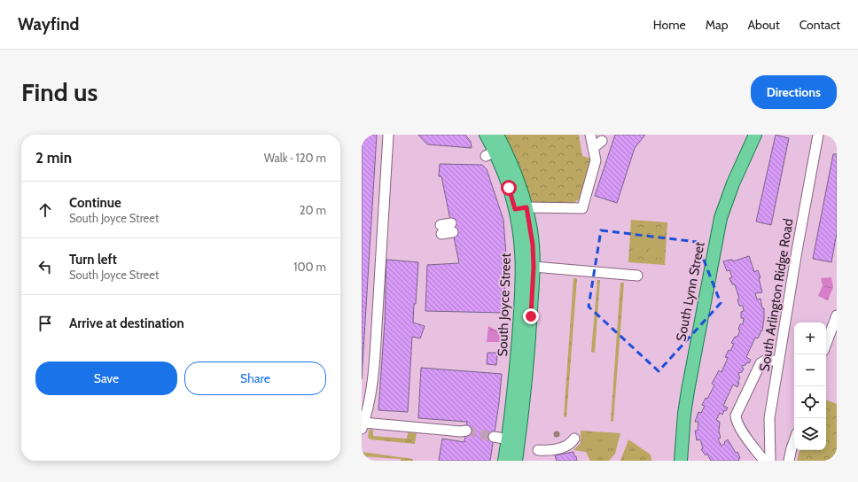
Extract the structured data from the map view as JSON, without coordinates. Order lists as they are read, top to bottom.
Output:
{
  "streets": {
    "main road": ["South Lynn Street", "South Joyce Street"],
    "street": ["South Arlington Ridge Road"]
  },
  "page": {
    "header": "Wayfind",
    "nav": [
      "Home",
      "Map",
      "About",
      "Contact"
    ],
    "buttons": [
      "Directions",
      ["Save", "Share"]
    ],
    "title": "Find us",
    "heading": ["2 min", "Walk · 120 m"],
    "list": [
      ["Continue", "South Joyce Street", "20 m"],
      ["Turn left", "South Joyce Street", "100 m"],
      "Arrive at destination"
    ],
    "map_buttons": ["+", "−"]
  }
}
